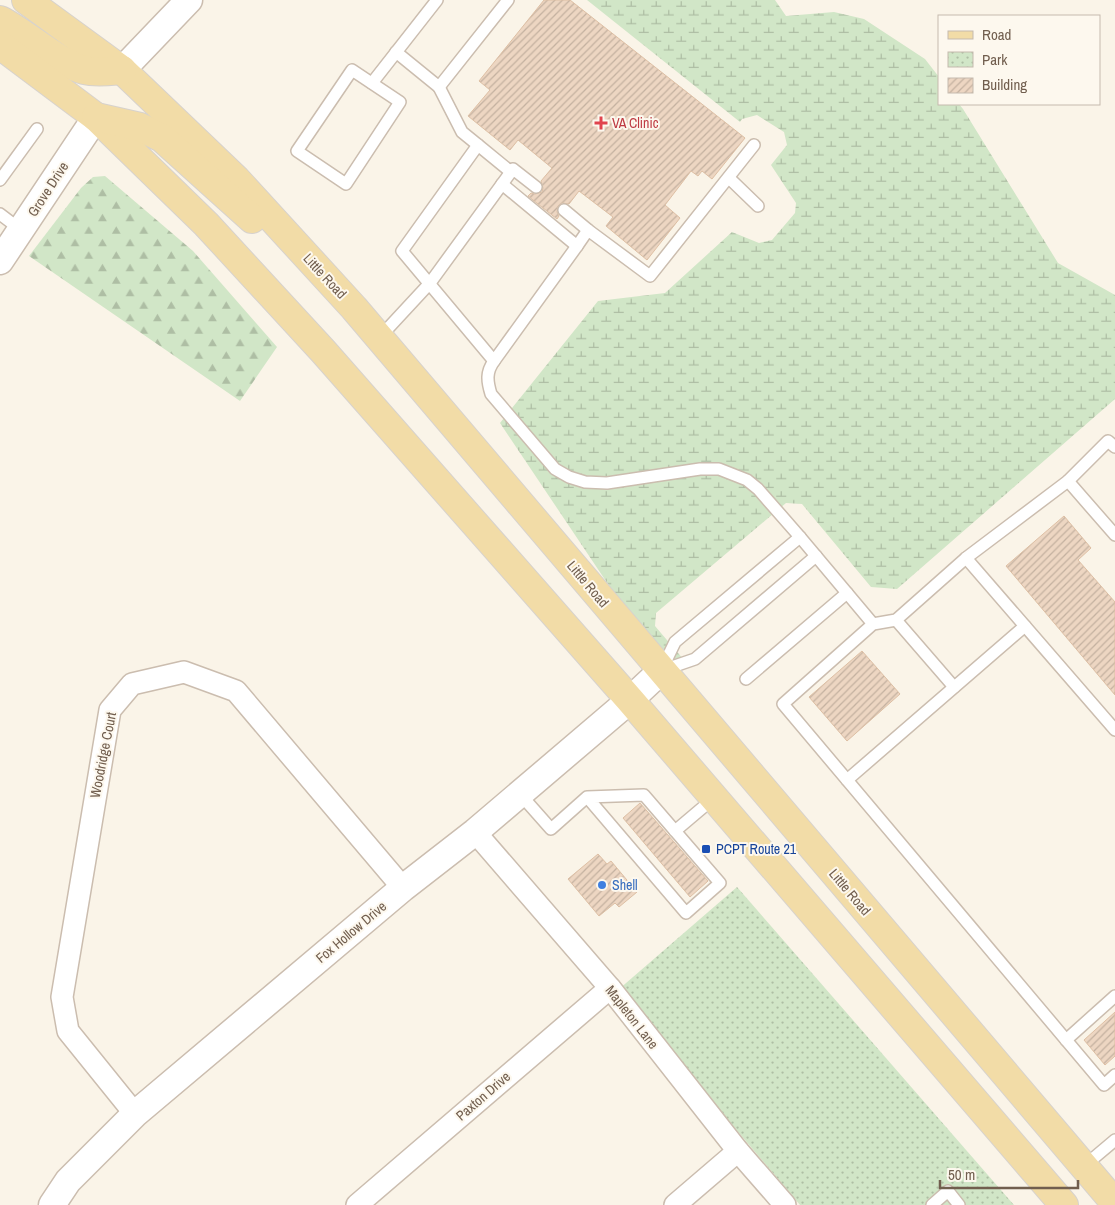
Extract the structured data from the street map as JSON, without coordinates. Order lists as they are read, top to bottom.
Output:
{
  "streets": {
    "main road": ["Little Road"],
    "street": [
      "Grove Drive",
      "Woodridge Court",
      "Fox Hollow Drive",
      "Mapleton Lane",
      "Paxton Drive"
    ]
  },
  "crossings": [
    ["Little Road", "Fox Hollow Drive"],
    ["Woodridge Court", "Fox Hollow Drive"],
    ["Fox Hollow Drive", "Mapleton Lane"],
    ["Mapleton Lane", "Paxton Drive"]
  ],
  "places": {
    "health": ["VA Clinic"],
    "transit": ["PCPT Route 21"],
    "other": ["Shell"]
  },
  "legend": ["Road", "Park", "Building"],
  "scale_bar": "50 m"
}
